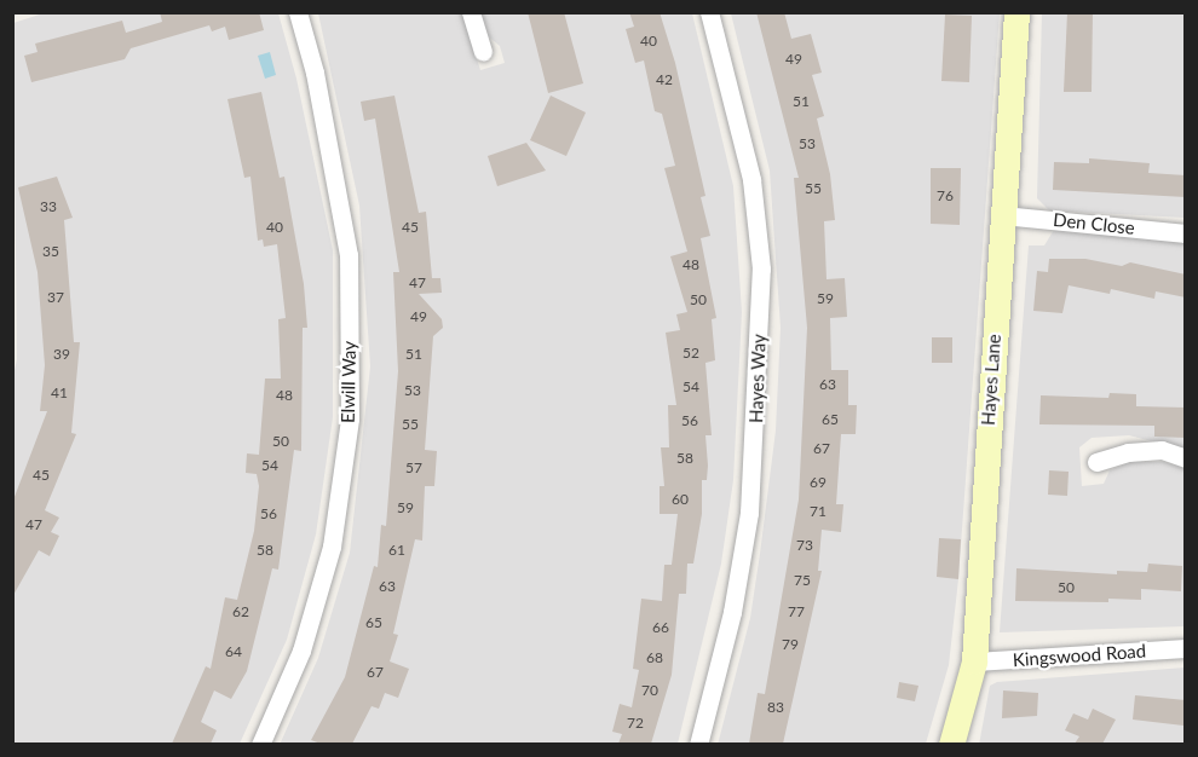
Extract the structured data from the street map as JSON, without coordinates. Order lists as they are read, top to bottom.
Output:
{
  "streets": {
    "main road": ["Hayes Lane"],
    "street": [
      "Den Close",
      "Hayes Way",
      "Elwill Way",
      "Kingswood Road"
    ]
  },
  "crossings": [
    ["Den Close", "Hayes Lane"],
    ["Hayes Lane", "Kingswood Road"]
  ],
  "house_numbers": [
    "40",
    "49",
    "42",
    "51",
    "53",
    "55",
    "76",
    "33",
    "40",
    "45",
    "35",
    "48",
    "47",
    "37",
    "59",
    "50",
    "49",
    "52",
    "39",
    "51",
    "63",
    "54",
    "53",
    "41",
    "48",
    "65",
    "56",
    "55",
    "50",
    "67",
    "58",
    "54",
    "57",
    "45",
    "69",
    "60",
    "59",
    "71",
    "56",
    "47",
    "73",
    "58",
    "61",
    "75",
    "63",
    "50",
    "62",
    "77",
    "65",
    "66",
    "79",
    "64",
    "68",
    "67",
    "70",
    "83",
    "72"
  ]
}
